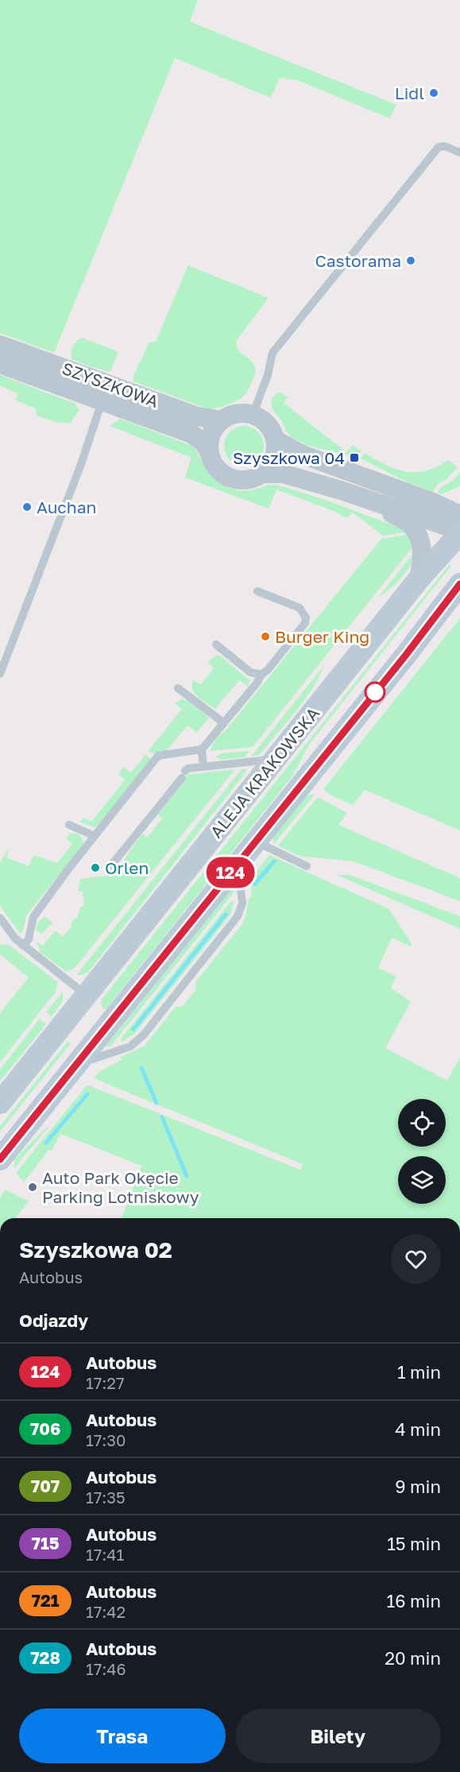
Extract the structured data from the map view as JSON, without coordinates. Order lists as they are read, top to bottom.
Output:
{
  "streets": {
    "main road": ["ALEJA KRAKOWSKA"],
    "street": ["SZYSZKOWA"]
  },
  "places": {
    "other": [
      "Lidl",
      "Castorama",
      "Auchan",
      "Burger King",
      "Orlen",
      "Auto Park Okęcie Parking Lotniskowy"
    ],
    "transit": ["Szyszkowa 04"]
  },
  "lines": ["bus line 124"],
  "page": {
    "on_map": "124",
    "heading": [
      ["Szyszkowa 02", "Autobus"],
      "Odjazdy"
    ],
    "list": [
      {
        "mark": "124",
        "name": "Autobus",
        "note": "17:27",
        "value": "1 min"
      },
      {
        "mark": "706",
        "name": "Autobus",
        "note": "17:30",
        "value": "4 min"
      },
      {
        "mark": "707",
        "name": "Autobus",
        "note": "17:35",
        "value": "9 min"
      },
      {
        "mark": "715",
        "name": "Autobus",
        "note": "17:41",
        "value": "15 min"
      },
      {
        "mark": "721",
        "name": "Autobus",
        "note": "17:42",
        "value": "16 min"
      },
      {
        "mark": "728",
        "name": "Autobus",
        "note": "17:46",
        "value": "20 min"
      }
    ],
    "buttons": ["Trasa", "Bilety"]
  }
}
